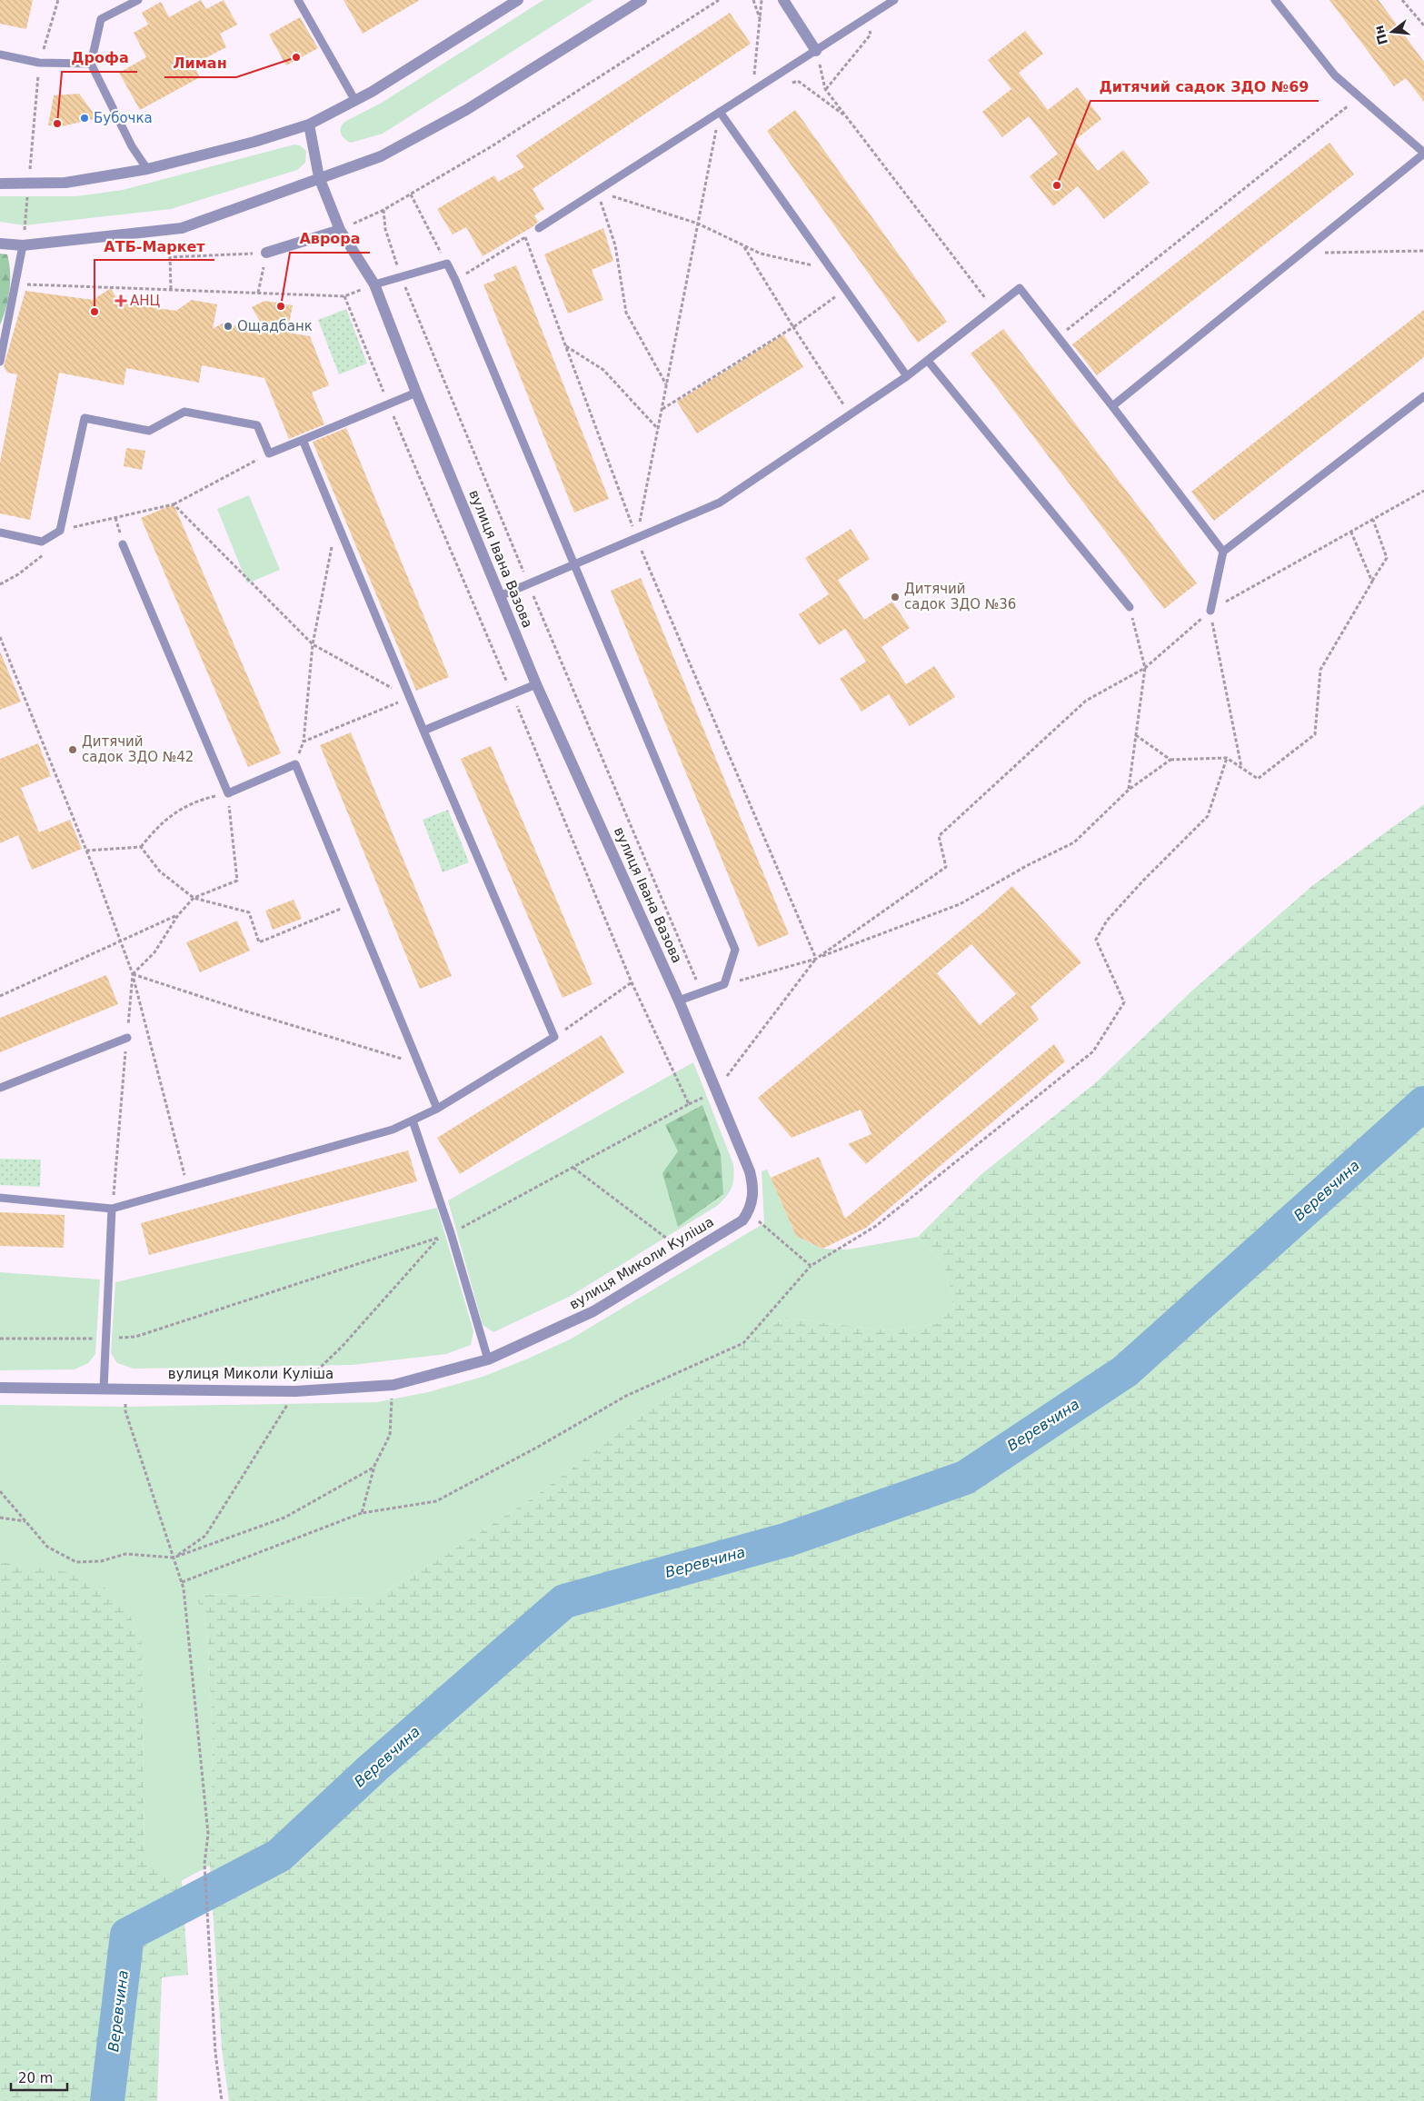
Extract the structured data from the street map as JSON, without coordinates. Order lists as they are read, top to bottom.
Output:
{
  "streets": {
    "street": ["вулиця Івана Вазова", "вулиця Миколи Куліша"]
  },
  "water": ["Веревчина"],
  "places": {
    "other": [
      "Лиман",
      "Бубочка",
      "Дрофа",
      "Дитячий садок ЗДО №69",
      "Аврора",
      "АТБ-Маркет",
      "Ощадбанк",
      "Дитячий садок ЗДО №36",
      "Дитячий садок ЗДО №42"
    ],
    "health": ["АНЦ"]
  },
  "scale_bar": "20 m",
  "north": "left"
}
